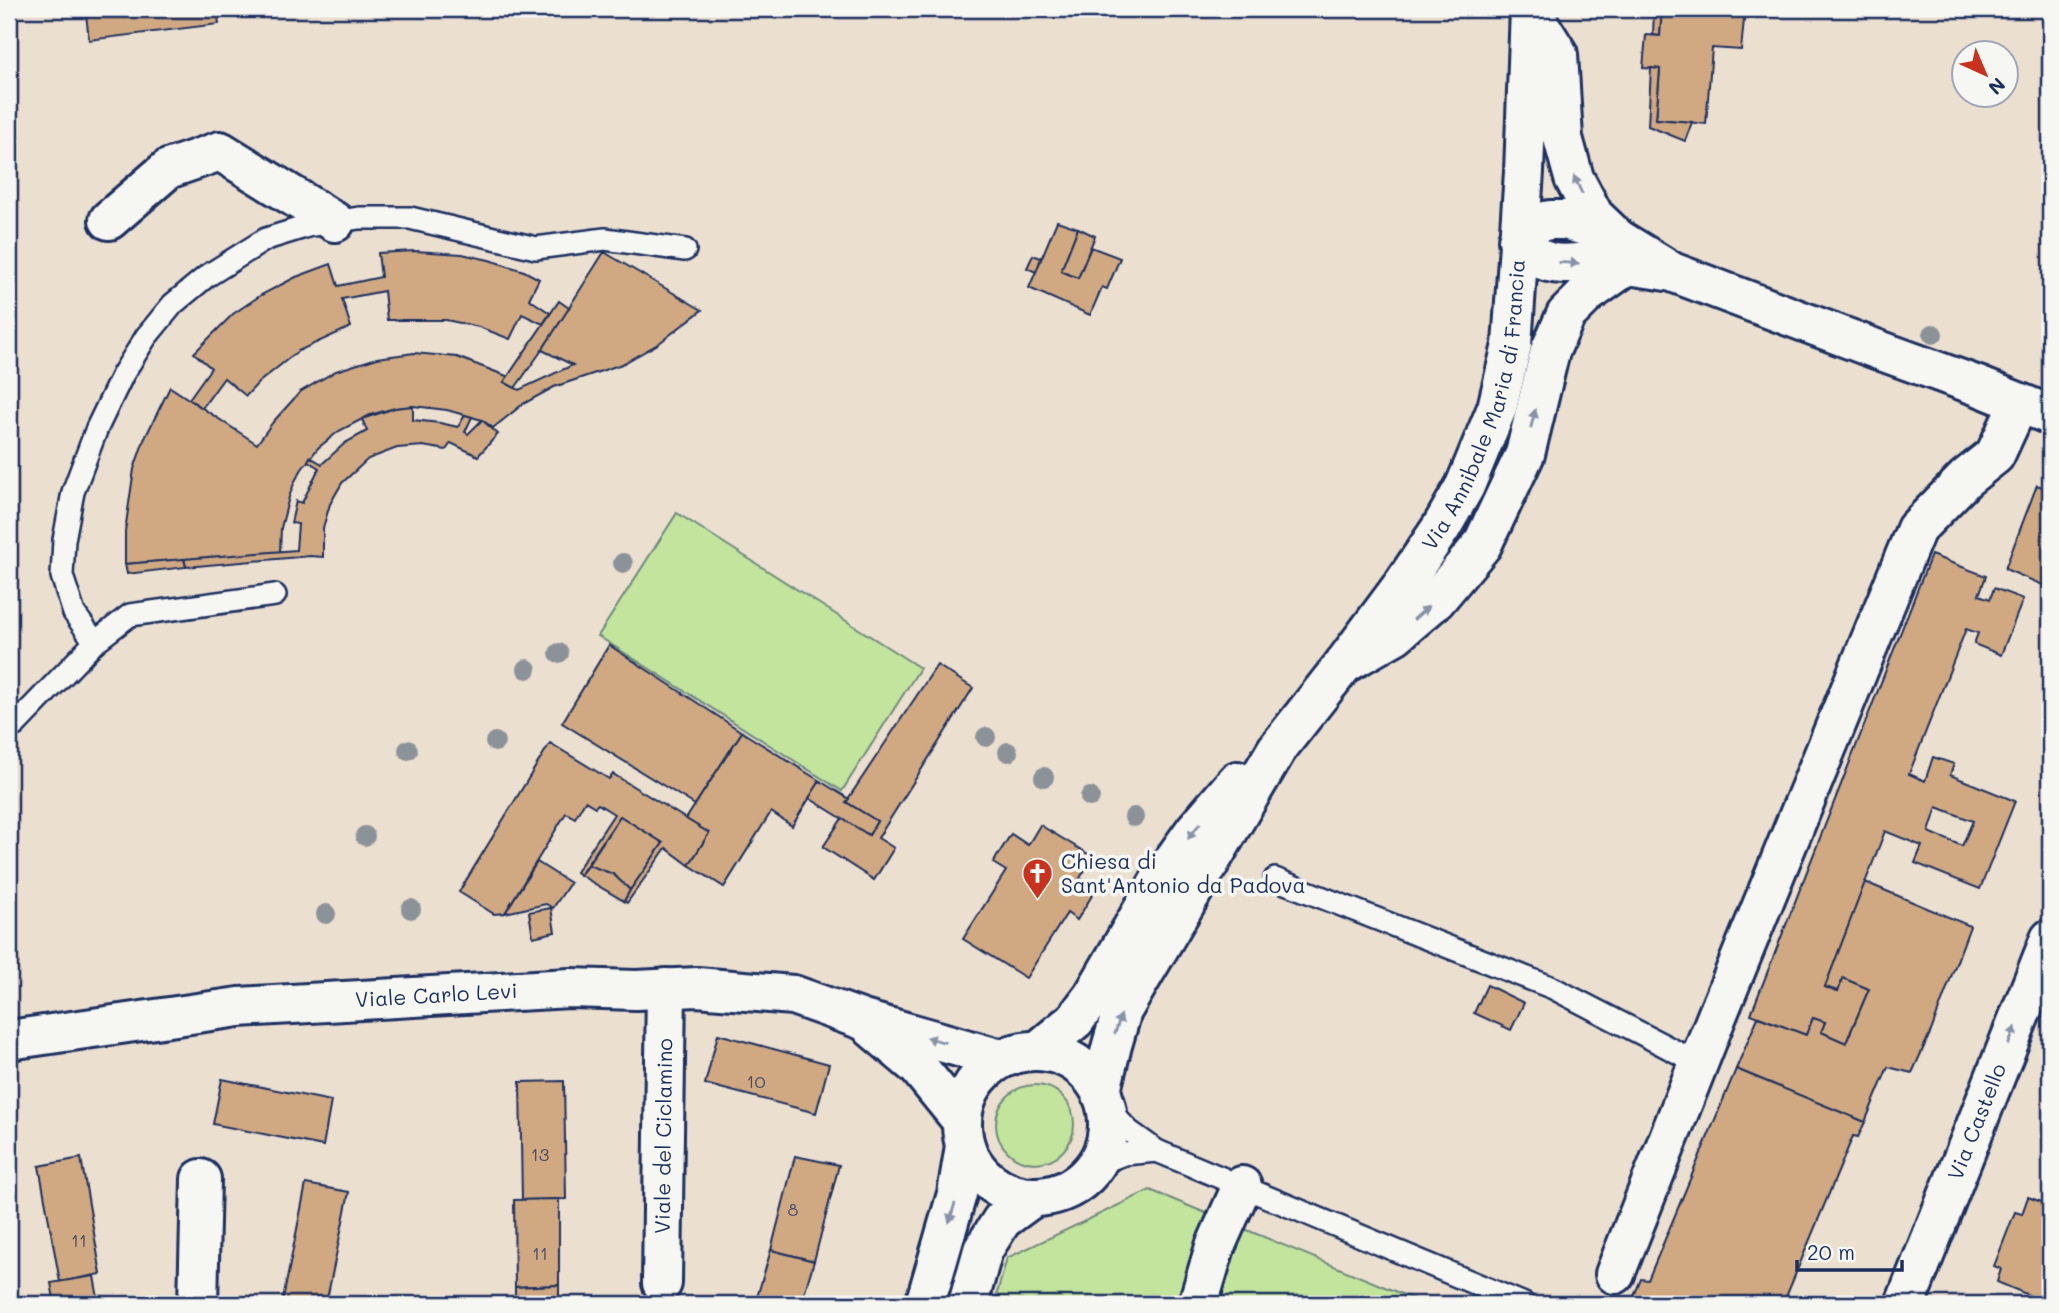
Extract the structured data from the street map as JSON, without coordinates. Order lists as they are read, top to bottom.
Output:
{
  "streets": {
    "street": [
      "Via Annibale Maria di Francia",
      "Viale Carlo Levi",
      "Via Castello",
      "Viale del Ciclamino"
    ]
  },
  "crossings": [
    ["Via Annibale Maria di Francia", "Viale Carlo Levi"],
    ["Viale Carlo Levi", "Viale del Ciclamino"]
  ],
  "places": {
    "church": ["Chiesa di Sant'Antonio da Padova"]
  },
  "house_numbers": [
    "10",
    "13",
    "8",
    "11",
    "11"
  ],
  "scale_bar": "20 m",
  "north": "bottom right"
}
